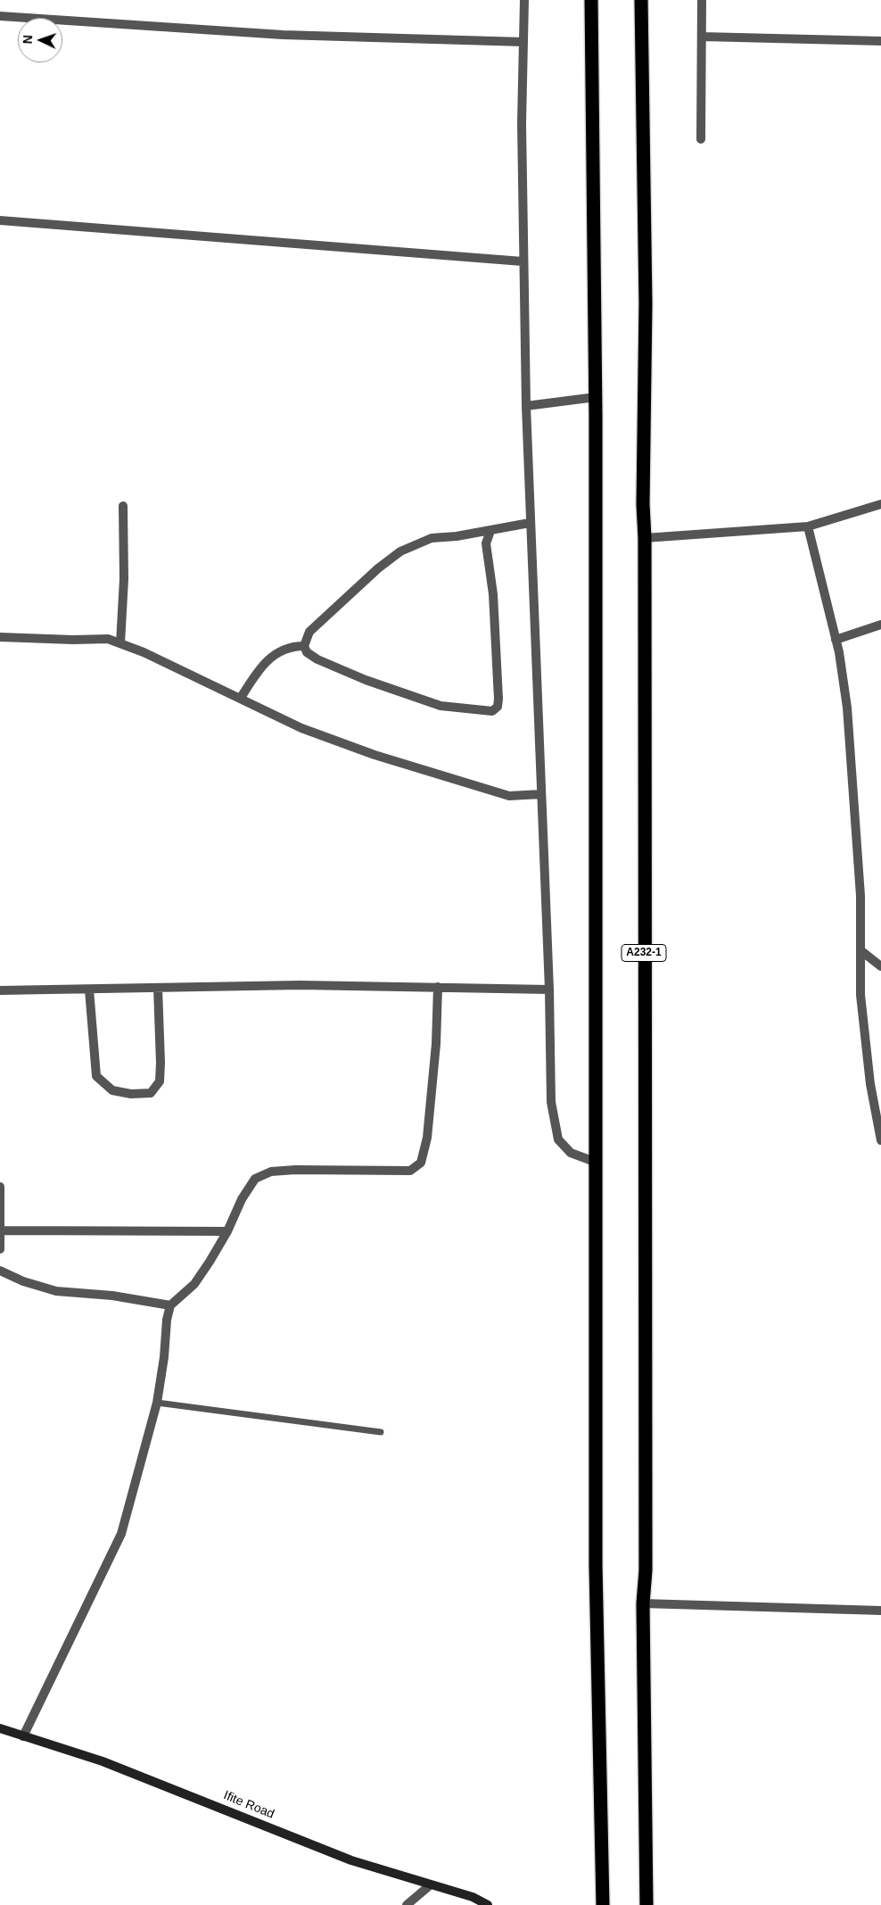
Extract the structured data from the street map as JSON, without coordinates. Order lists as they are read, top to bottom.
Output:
{
  "streets": {
    "highway": ["A232-1"],
    "street": ["Ifite Road"]
  },
  "north": "left"
}
